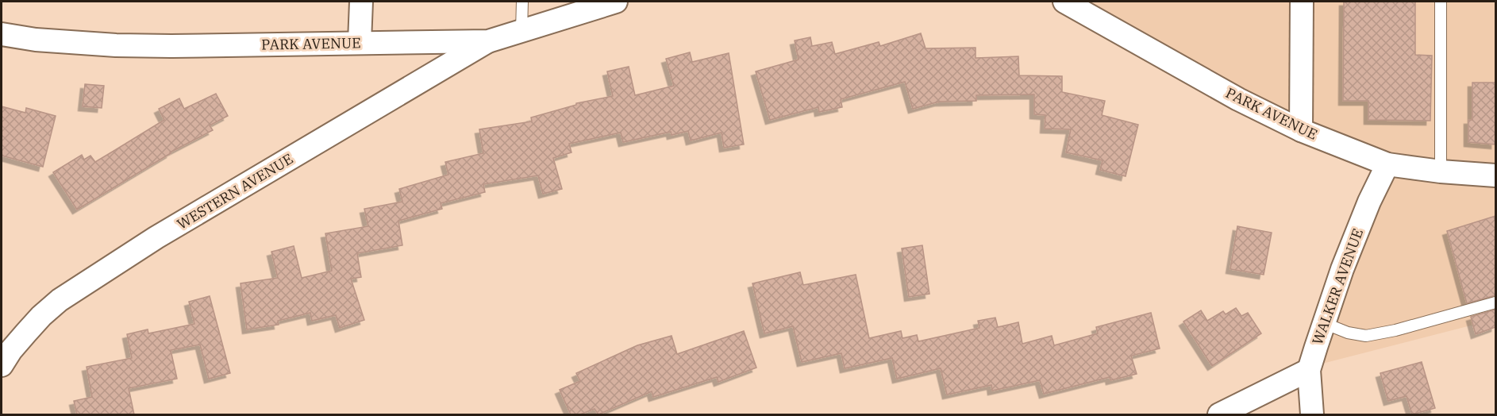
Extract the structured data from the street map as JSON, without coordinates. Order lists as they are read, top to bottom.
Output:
{
  "streets": {
    "street": ["PARK AVENUE", "WESTERN AVENUE", "WALKER AVENUE"]
  },
  "crossings": [
    ["PARK AVENUE", "WESTERN AVENUE"],
    ["PARK AVENUE", "WALKER AVENUE"]
  ]
}
